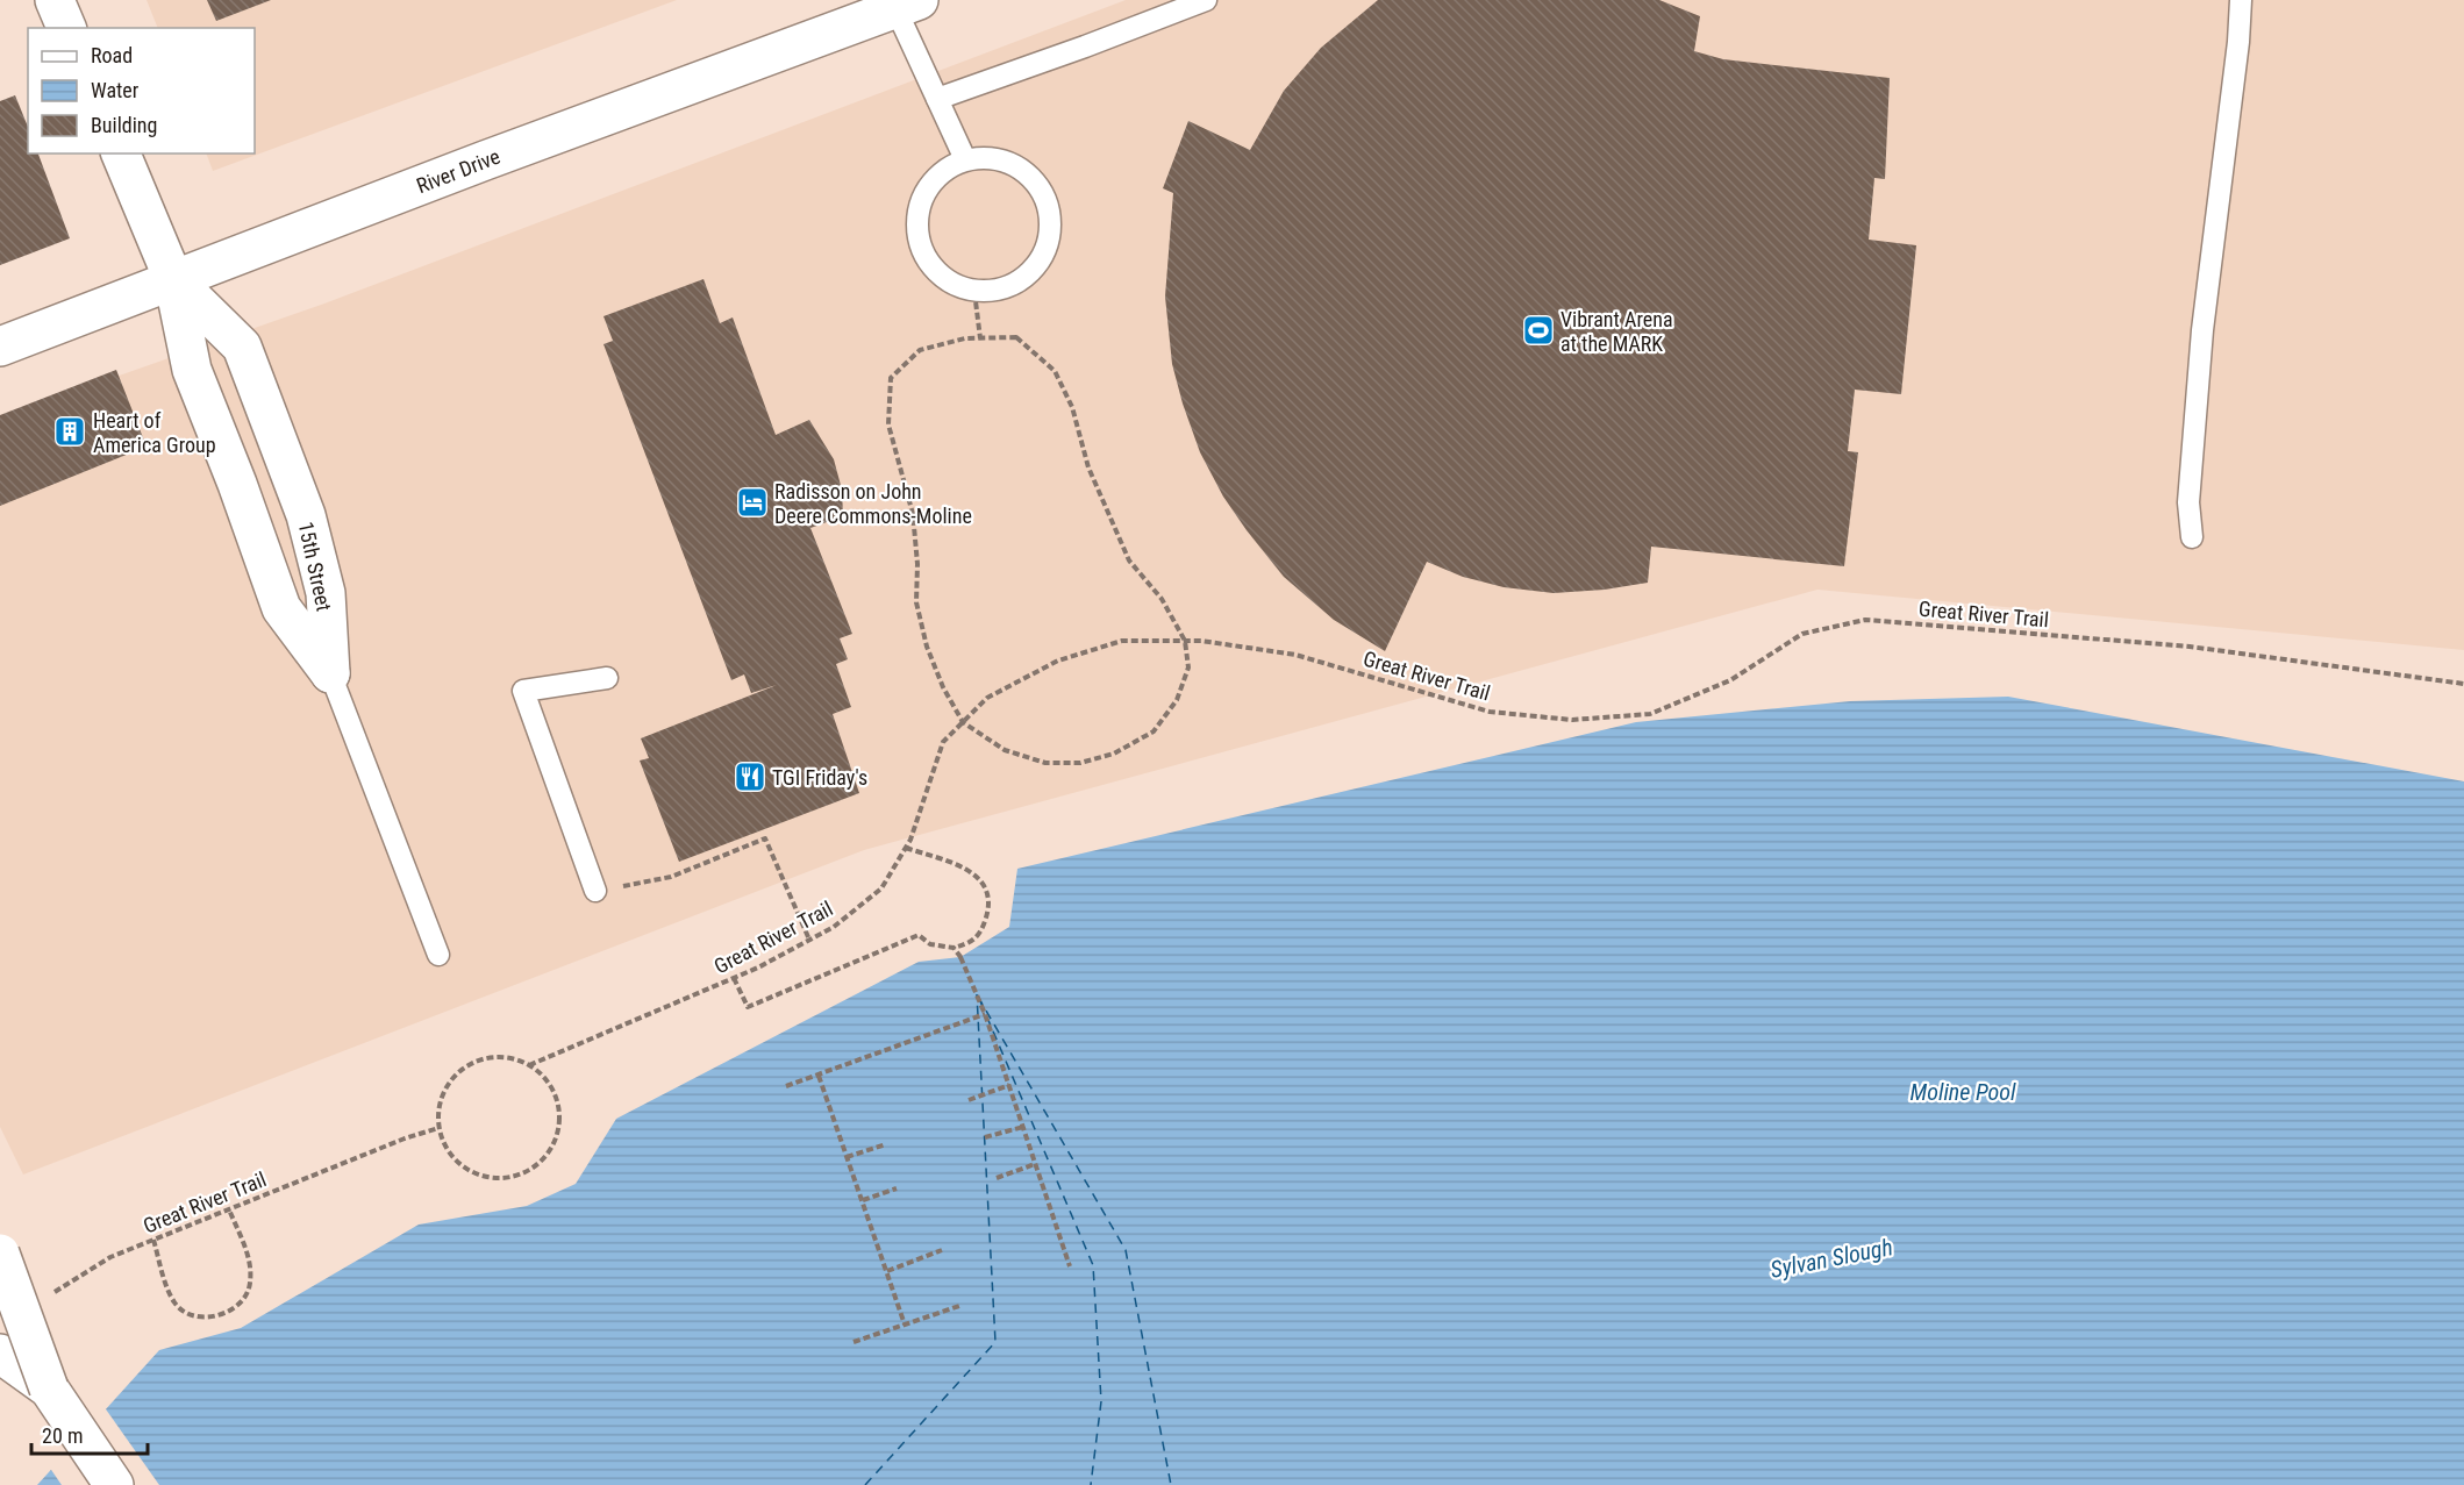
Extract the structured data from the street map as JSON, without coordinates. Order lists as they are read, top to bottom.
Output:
{
  "streets": {
    "street": ["River Drive", "15th Street"],
    "path": ["Great River Trail"]
  },
  "crossings": [
    ["River Drive", "15th Street"]
  ],
  "water": ["Moline Pool", "Sylvan Slough"],
  "places": {
    "sports": ["Vibrant Arena at the MARK"],
    "building": ["Heart of America Group"],
    "hotel": ["Radisson on John Deere Commons-Moline"],
    "restaurant": ["TGI Friday's"]
  },
  "legend": ["Road", "Water", "Building"],
  "scale_bar": "20 m"
}
